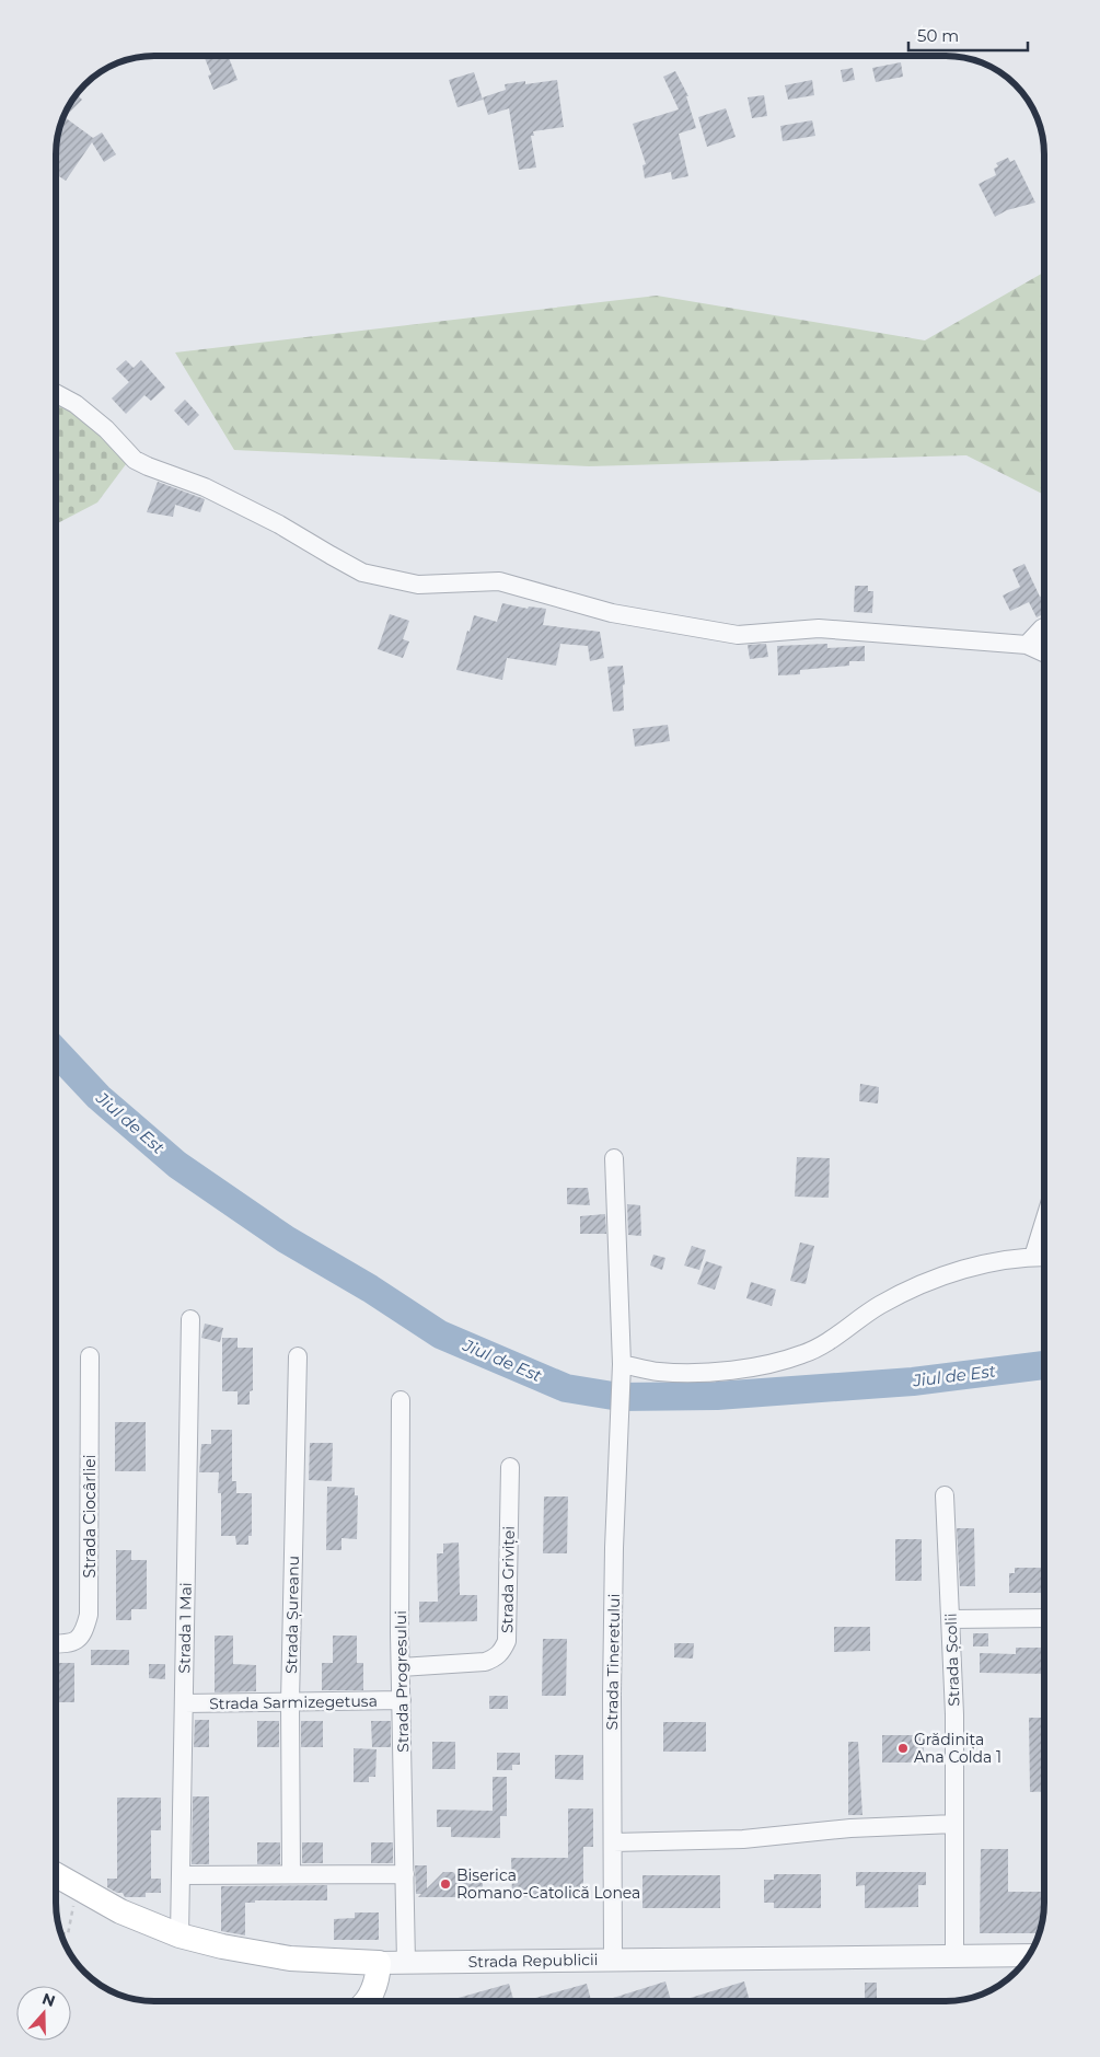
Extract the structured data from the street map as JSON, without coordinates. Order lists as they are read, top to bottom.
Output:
{
  "streets": {
    "main road": ["Strada Republicii"],
    "street": [
      "Strada Ciocârliei",
      "Strada Griviței",
      "Strada Șureanu",
      "Strada 1 Mai",
      "Strada Școlii",
      "Strada Tineretului",
      "Strada Progresului",
      "Strada Sarmizegetusa"
    ]
  },
  "crossings": [
    ["Strada Griviței", "Strada Progresului"],
    ["Strada Șureanu", "Strada Sarmizegetusa"],
    ["Strada 1 Mai", "Strada Sarmizegetusa"],
    ["Strada 1 Mai", "Strada Republicii"],
    ["Strada Școlii", "Strada Republicii"],
    ["Strada Tineretului", "Strada Republicii"],
    ["Strada Progresului", "Strada Sarmizegetusa"],
    ["Strada Progresului", "Strada Republicii"]
  ],
  "water": ["Jiul de Est"],
  "places": ["Grădinița Ana Colda 1", "Biserica Romano-Catolică Lonea"],
  "scale_bar": "50 m",
  "north": "top"
}
